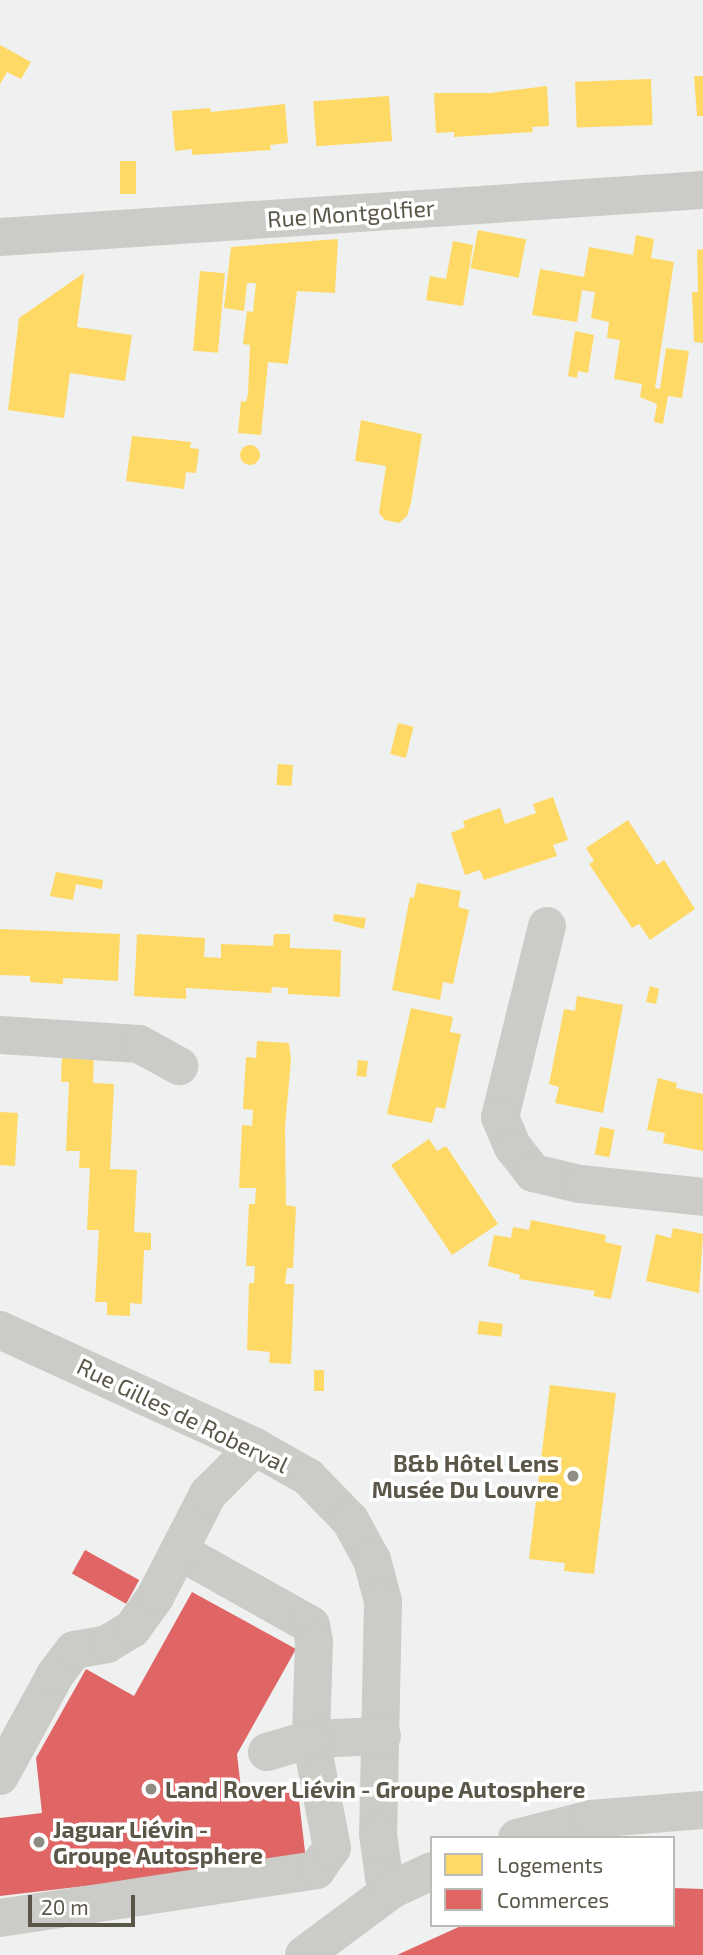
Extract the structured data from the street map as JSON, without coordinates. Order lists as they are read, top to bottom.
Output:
{
  "streets": {
    "street": ["Rue Montgolfier", "Rue Gilles de Roberval"]
  },
  "places": ["B&b Hôtel Lens Musée Du Louvre", "Land Rover Liévin - Groupe Autosphere", "Jaguar Liévin - Groupe Autosphere"],
  "legend": ["Logements", "Commerces"],
  "scale_bar": "20 m"
}
